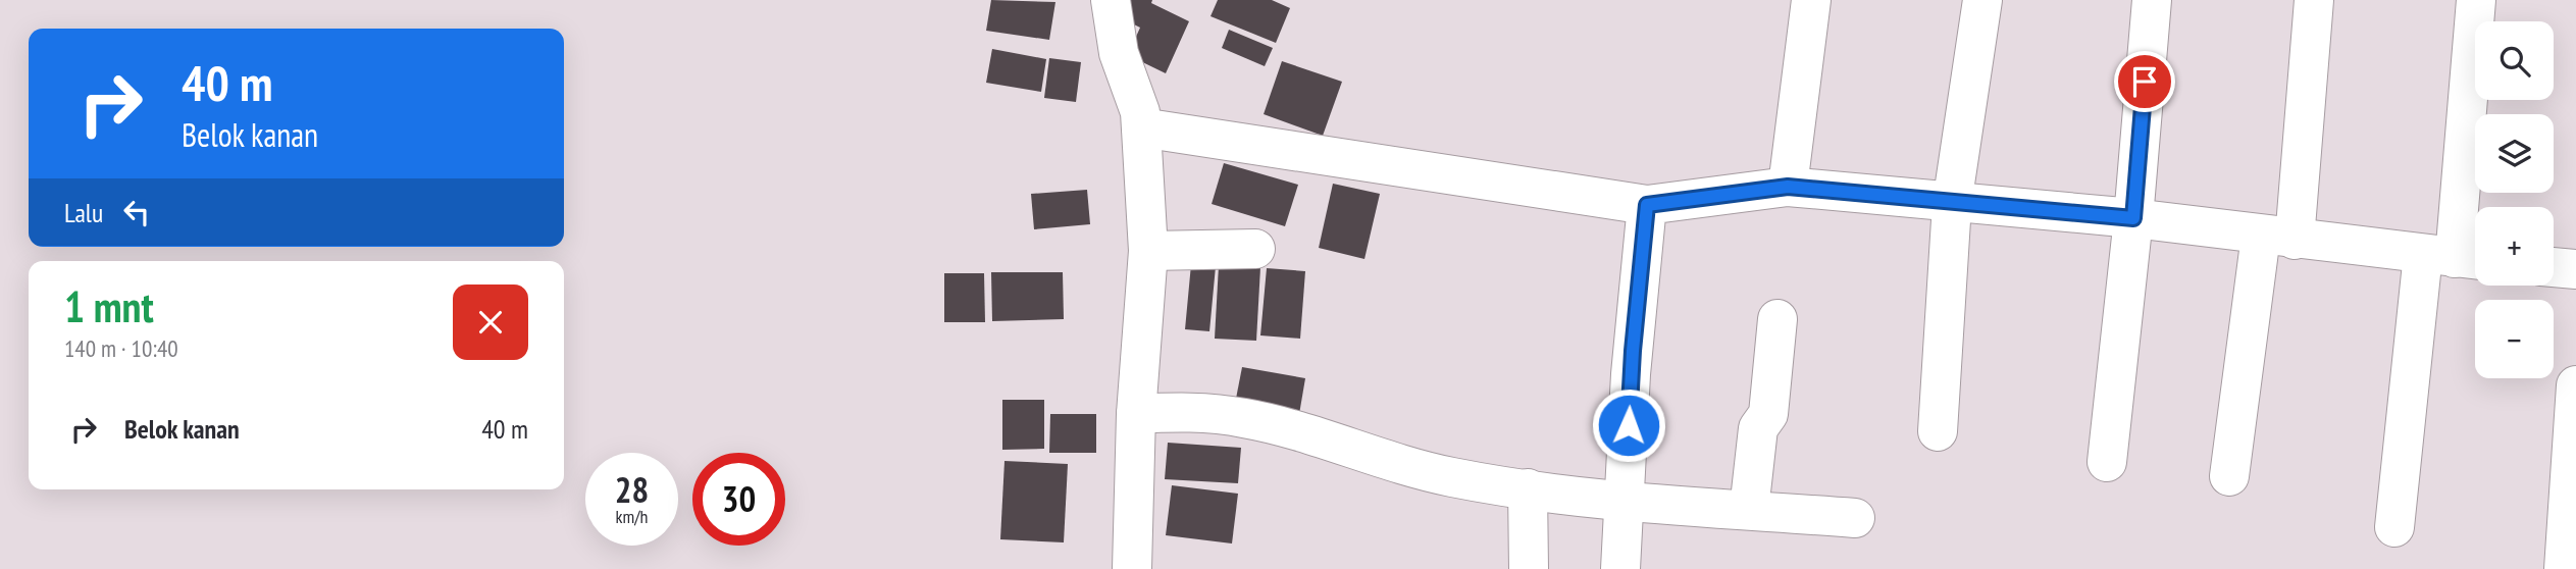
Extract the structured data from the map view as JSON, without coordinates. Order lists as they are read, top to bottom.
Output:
{
  "page": {
    "map_buttons": ["+", "−"],
    "turn": ["40 m", "Belok kanan"],
    "then": "Lalu",
    "heading": ["1 mnt", "140 m · 10:40"],
    "list": [
      {
        "name": "Belok kanan",
        "value": "40 m"
      }
    ],
    "speed": "28 km/h",
    "limit": "30"
  }
}
